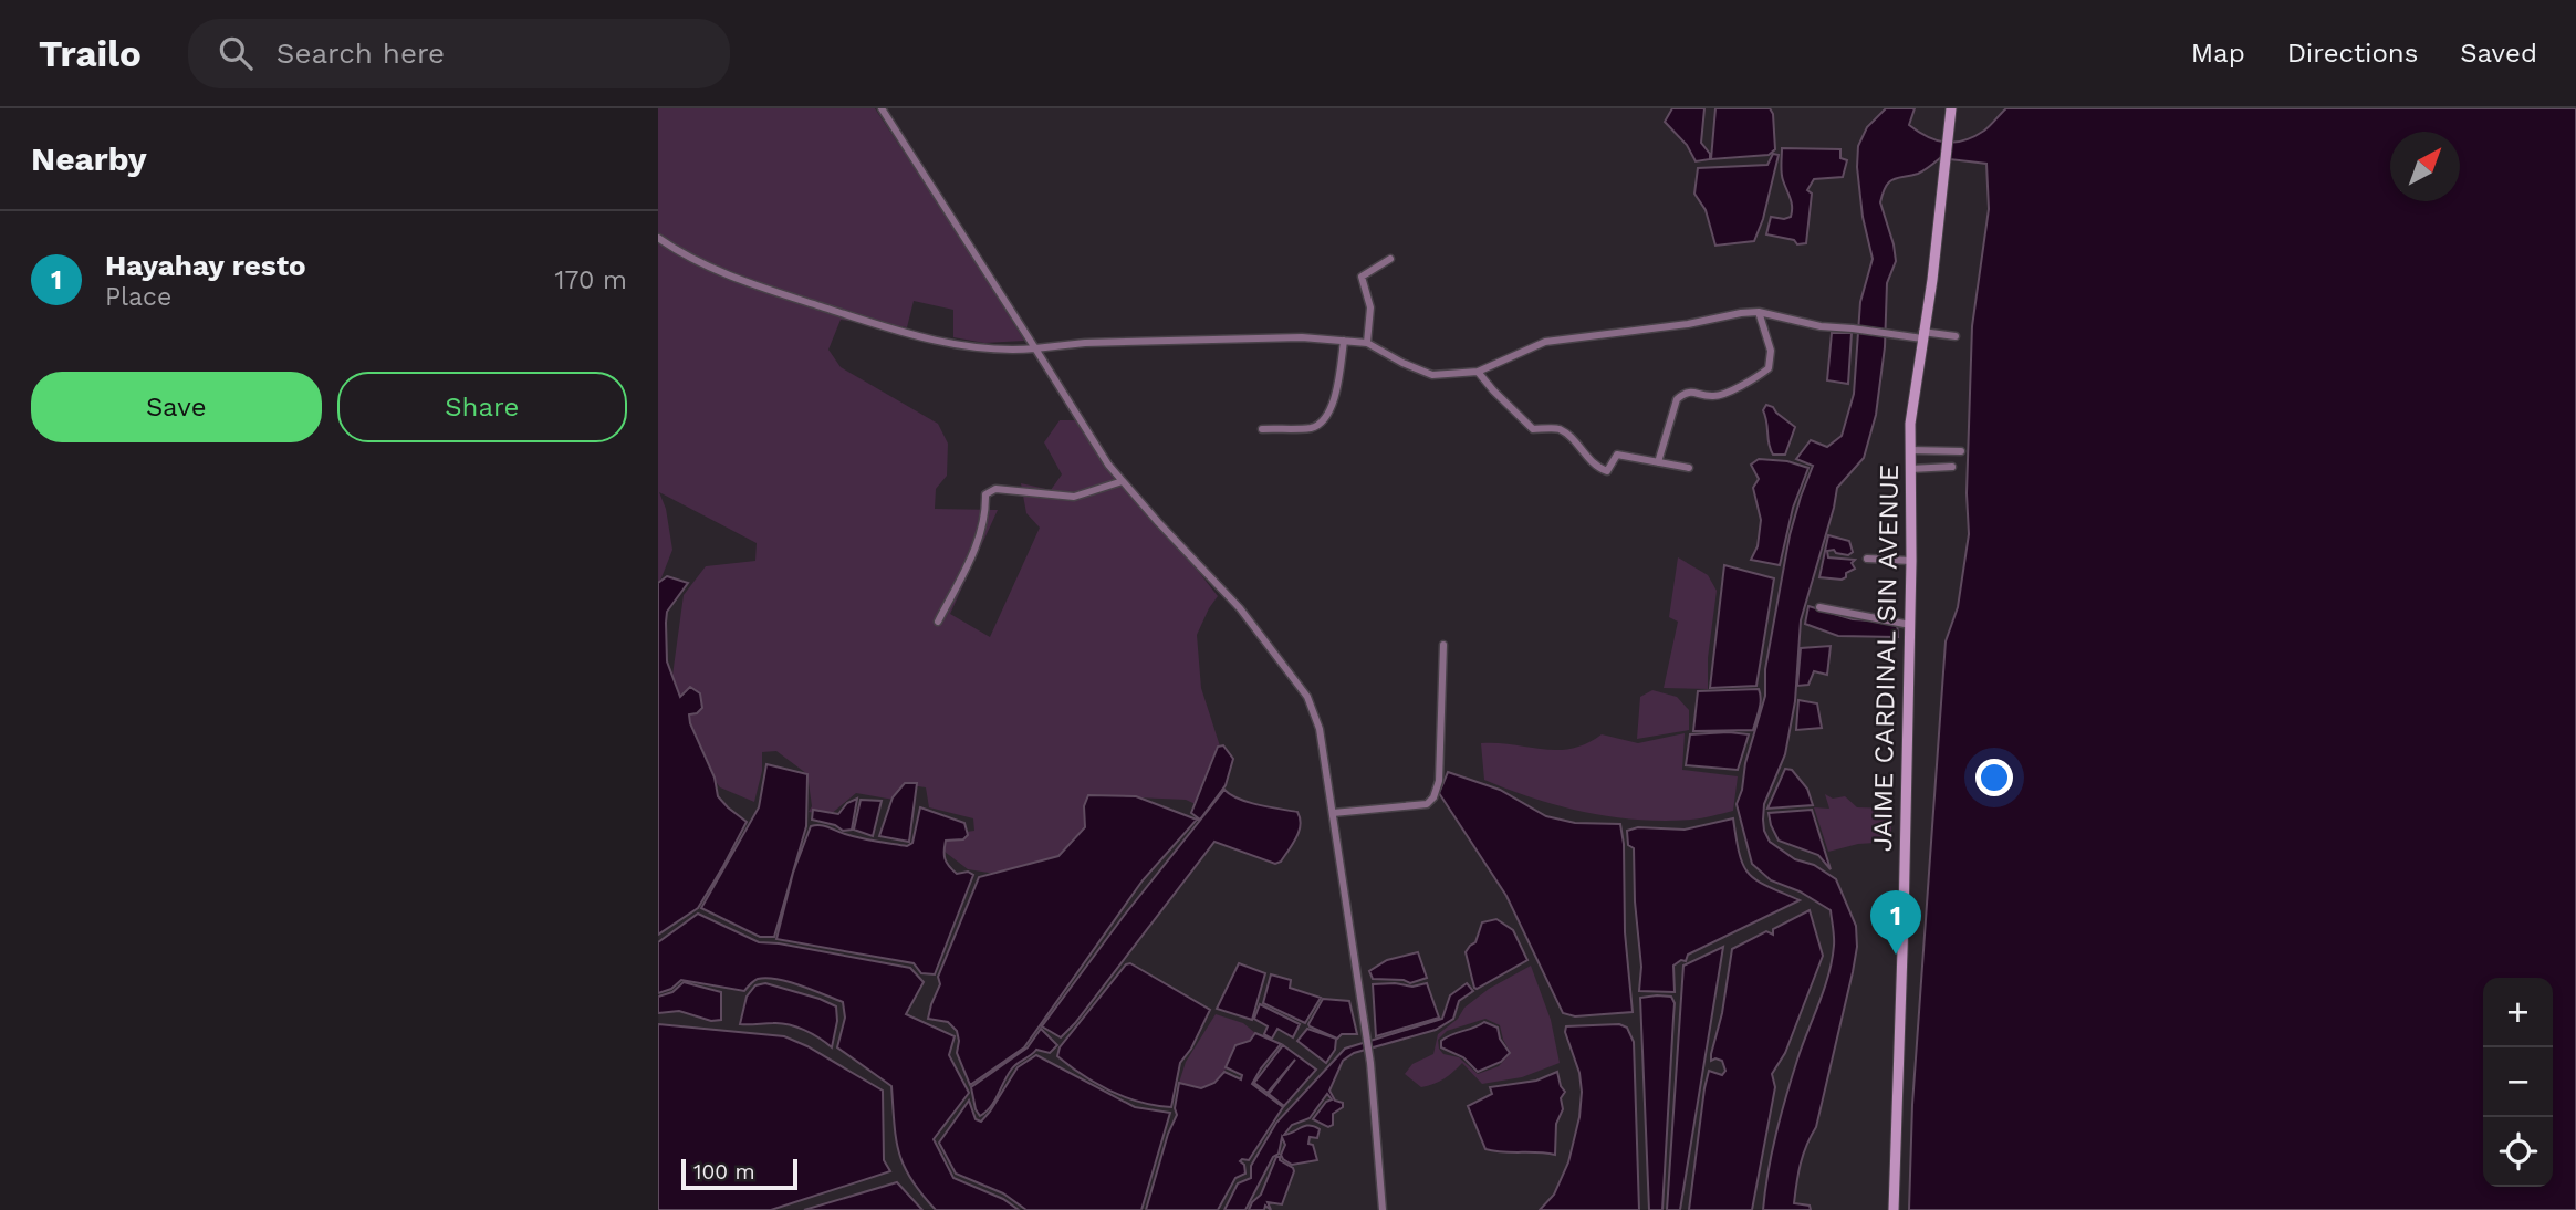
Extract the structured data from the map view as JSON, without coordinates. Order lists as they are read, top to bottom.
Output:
{
  "streets": {
    "main road": ["JAIME CARDINAL SIN AVENUE"]
  },
  "scale_bar": "100 m",
  "north": "top right",
  "page": {
    "header": "Trailo",
    "search": "Search here",
    "nav": ["Map", "Directions", "Saved"],
    "heading": "Nearby",
    "list": [
      {
        "mark": "1",
        "name": "Hayahay resto",
        "note": "Place",
        "value": "170 m"
      }
    ],
    "buttons": ["Save", "Share"],
    "pins": "1",
    "map_buttons": ["+", "−"],
    "scale": "100 m"
  }
}
